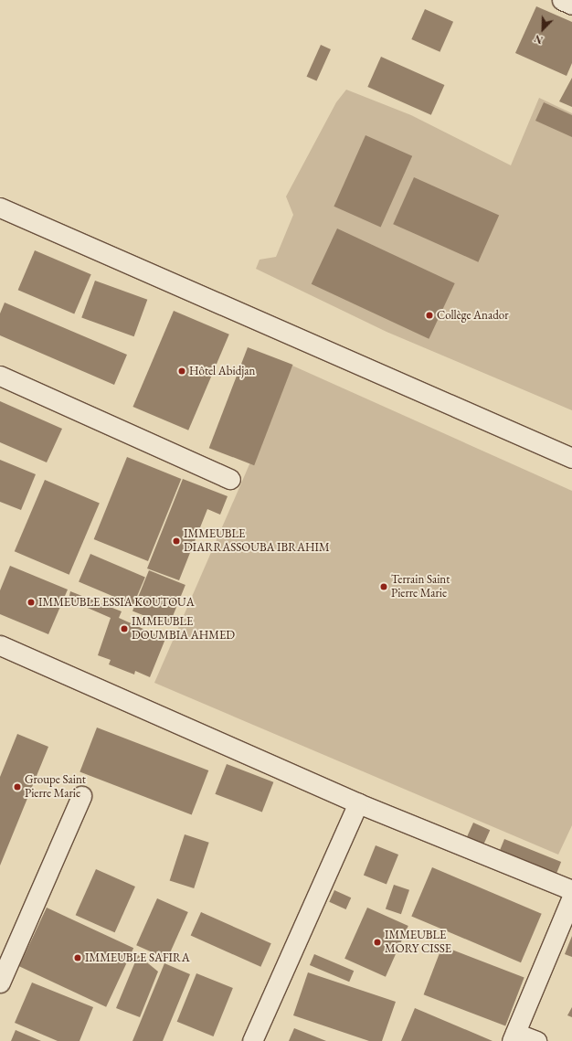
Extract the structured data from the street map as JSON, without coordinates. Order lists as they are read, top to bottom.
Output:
{
  "places": [
    "Collège Anador",
    "Hôtel Abidjan",
    "IMMEUBLE DIARRASSOUBA IBRAHIM",
    "Terrain Saint Pierre Marie",
    "IMMEUBLE ESSIA KOUTOUA",
    "IMMEUBLE DOUMBIA AHMED",
    "Groupe Saint Pierre Marie",
    "IMMEUBLE MORY CISSE",
    "IMMEUBLE SAFIRA"
  ],
  "north": "bottom left"
}
